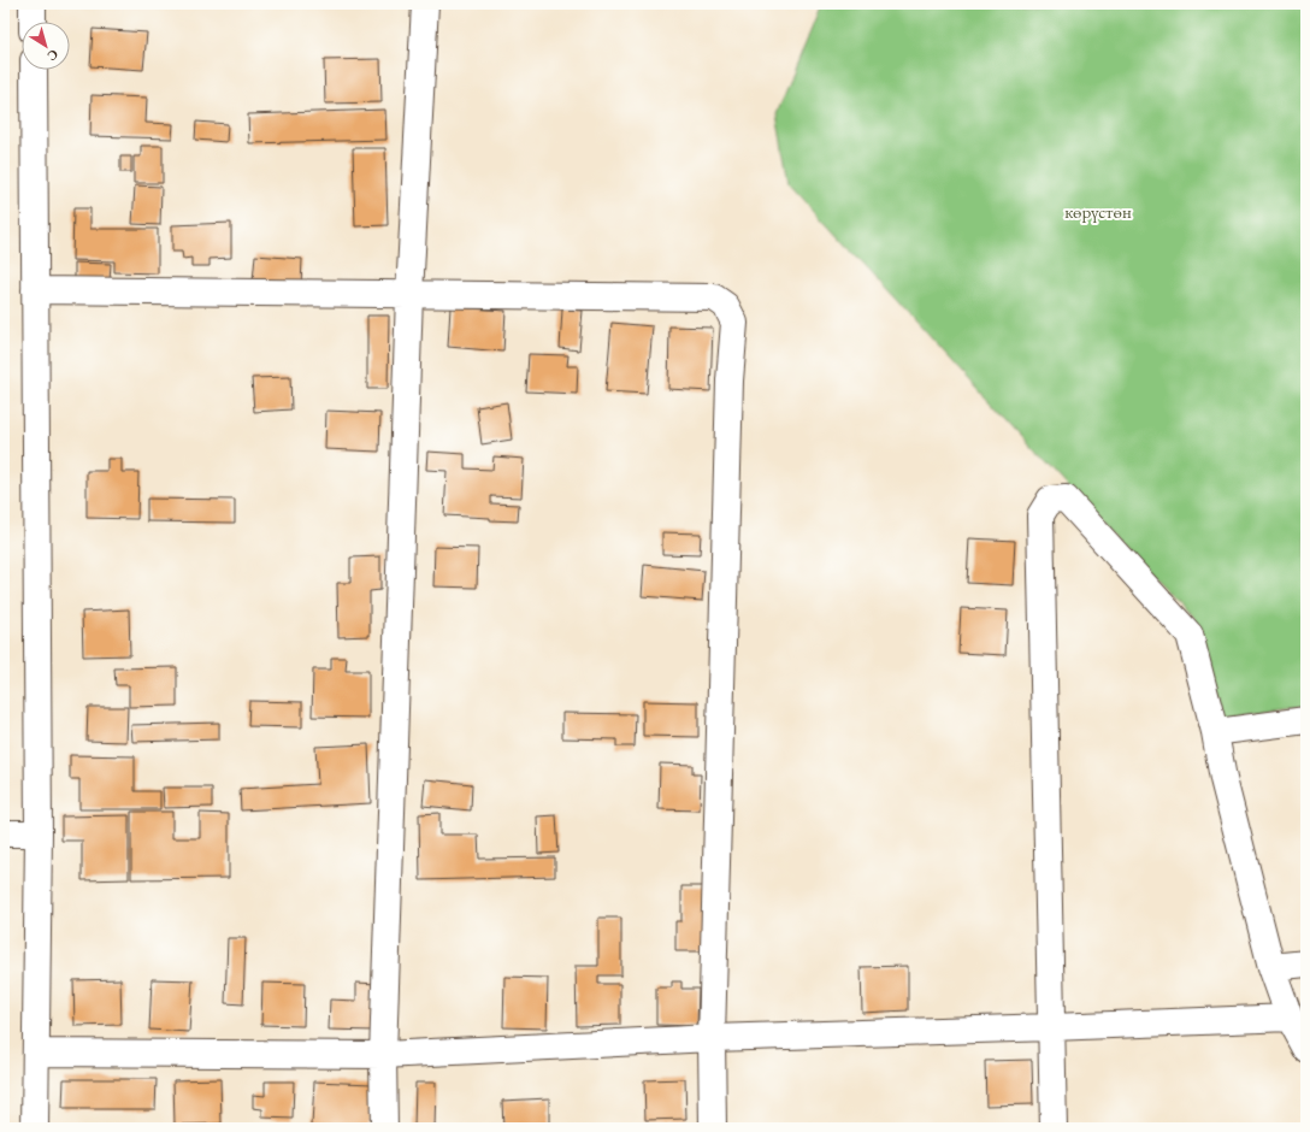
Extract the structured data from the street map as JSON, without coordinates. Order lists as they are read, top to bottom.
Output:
{
  "parks": ["көрүстөн"],
  "north": "bottom right"
}
